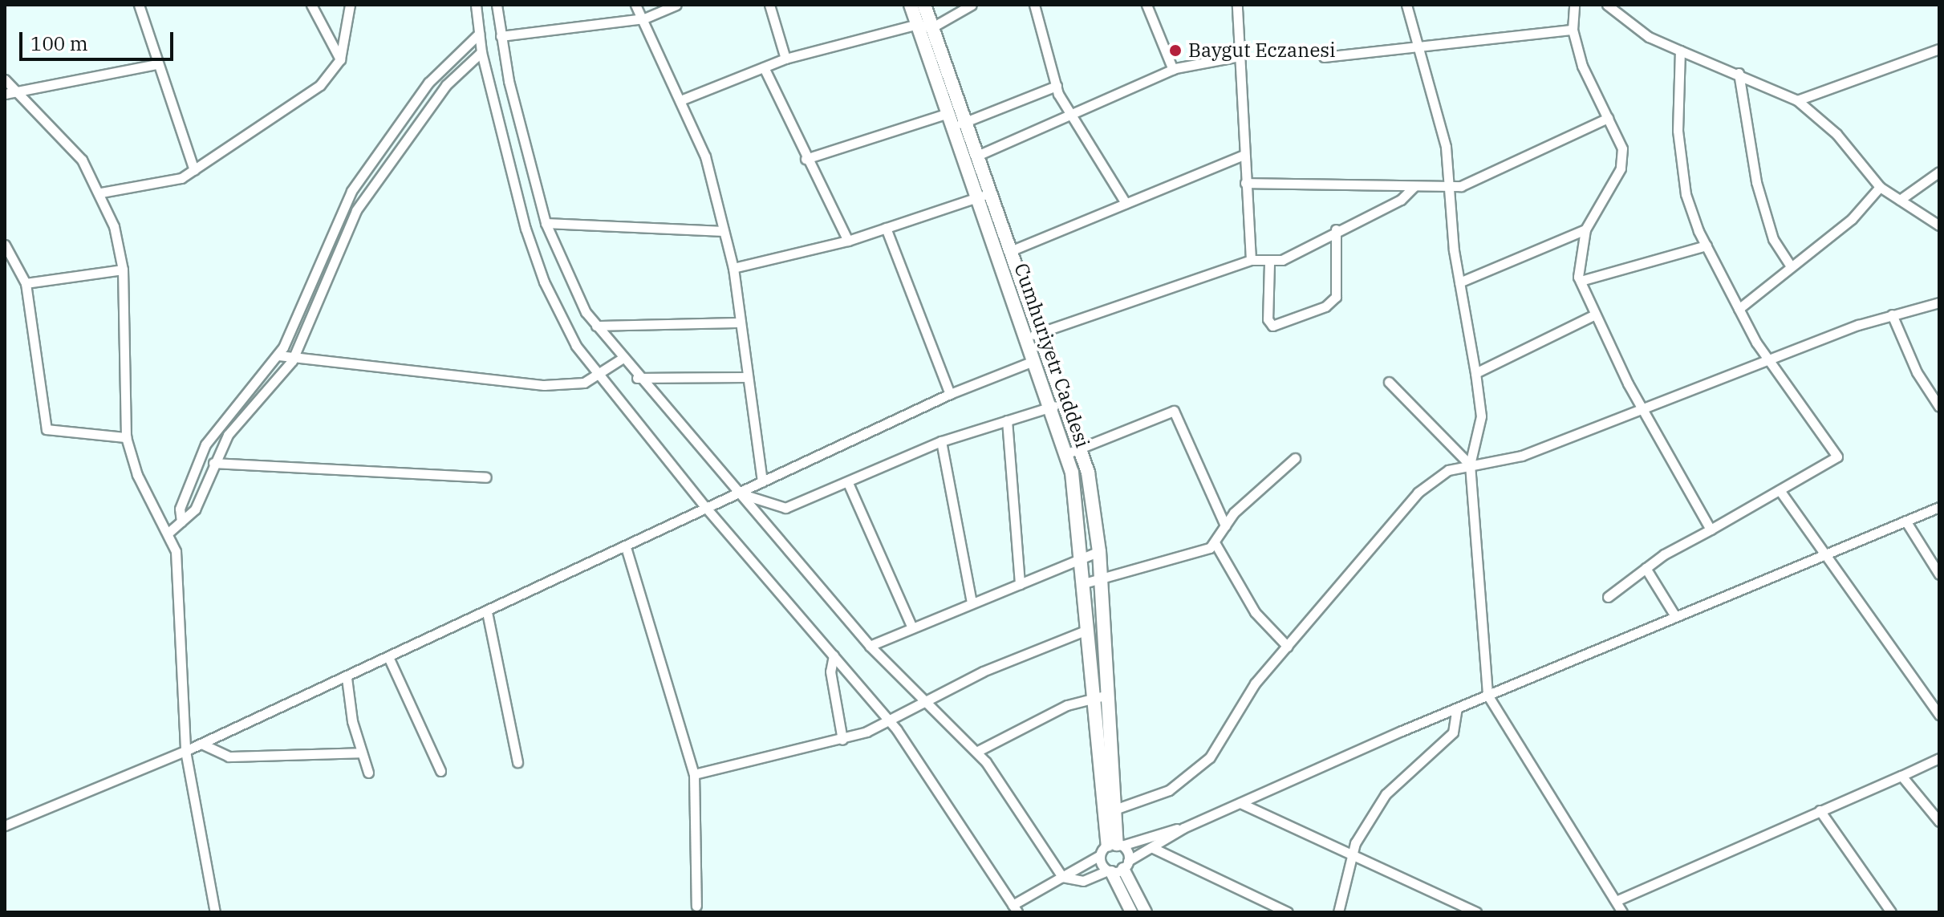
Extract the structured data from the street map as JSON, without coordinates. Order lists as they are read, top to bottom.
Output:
{
  "streets": {
    "main road": ["Cumhuriyetr Caddesi"]
  },
  "places": ["Baygut Eczanesi"],
  "scale_bar": "100 m"
}
